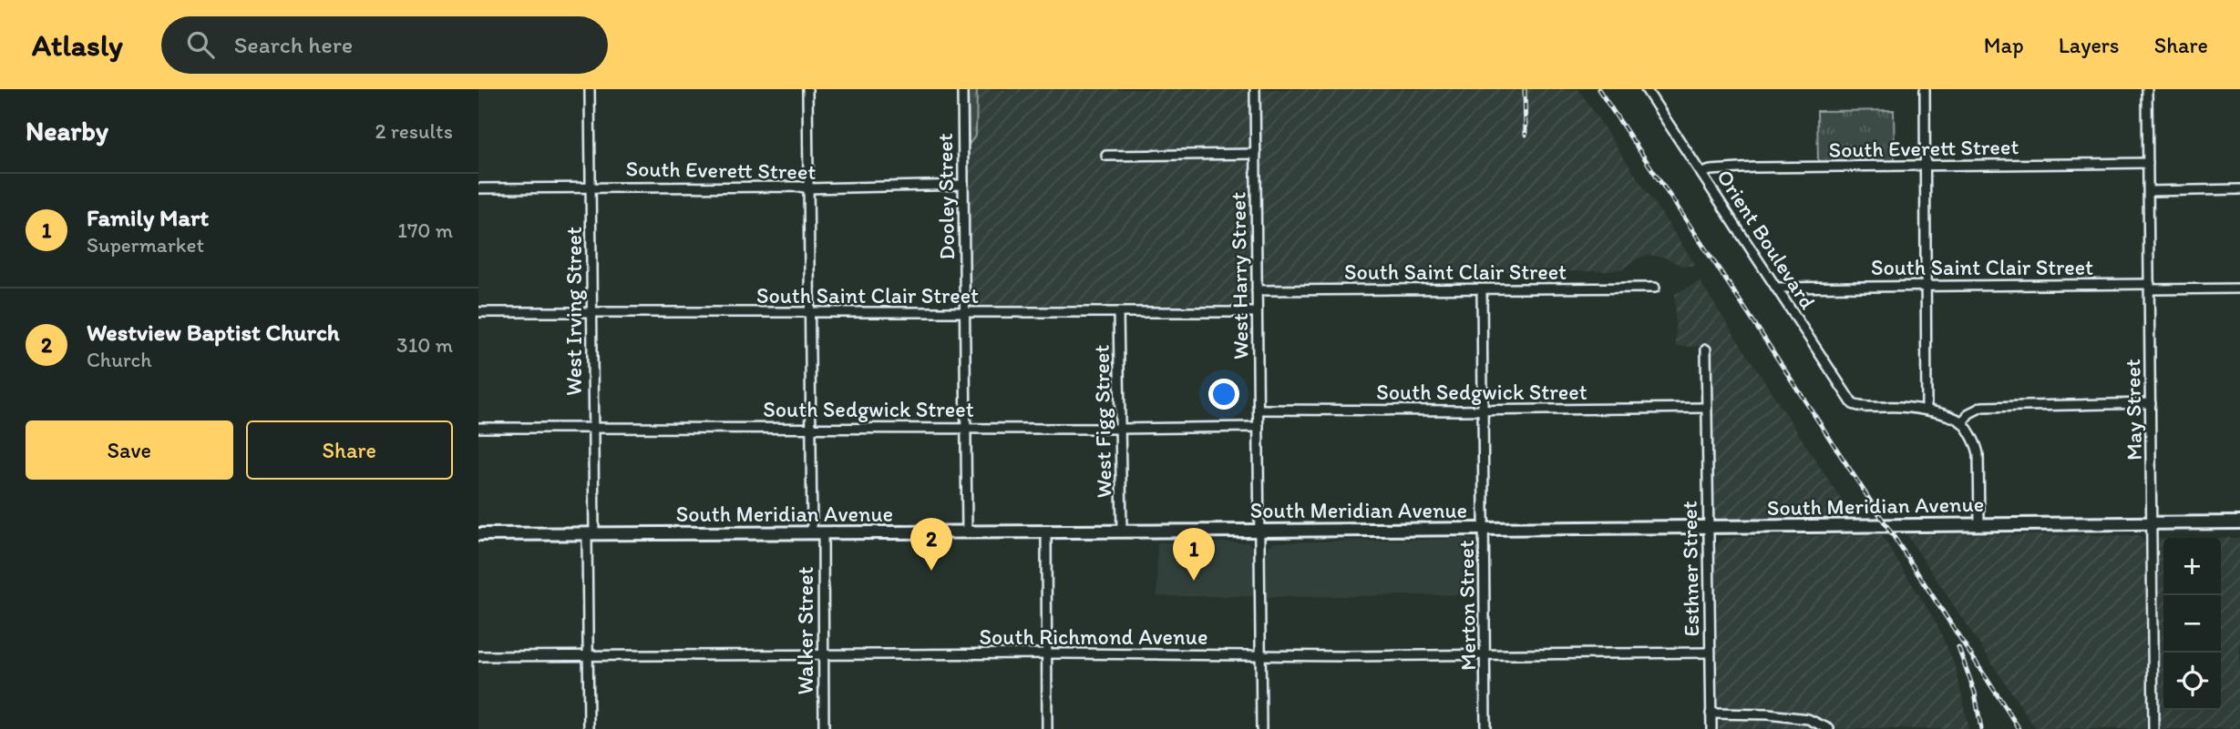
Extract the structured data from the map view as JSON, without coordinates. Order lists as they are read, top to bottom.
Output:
{
  "streets": {
    "main road": ["South Meridian Avenue"],
    "street": [
      "South Everett Street",
      "Dooley Street",
      "Orient Boulevard",
      "South Saint Clair Street",
      "West Harry Street",
      "West Irving Street",
      "South Sedgwick Street",
      "May Street",
      "West Figg Street",
      "Esthner Street",
      "Merton Street",
      "Walker Street",
      "South Richmond Avenue"
    ]
  },
  "crossings": [
    ["South Everett Street", "Dooley Street"],
    ["South Everett Street", "Orient Boulevard"],
    ["South Everett Street", "West Irving Street"],
    ["South Everett Street", "May Street"],
    ["South Everett Street", "Walker Street"],
    ["Dooley Street", "South Saint Clair Street"],
    ["Dooley Street", "South Sedgwick Street"],
    ["Dooley Street", "South Meridian Avenue"],
    ["Orient Boulevard", "South Saint Clair Street"],
    ["South Saint Clair Street", "West Harry Street"],
    ["South Saint Clair Street", "West Irving Street"],
    ["South Saint Clair Street", "May Street"],
    ["South Saint Clair Street", "West Figg Street"],
    ["South Saint Clair Street", "Merton Street"],
    ["South Saint Clair Street", "Walker Street"],
    ["West Harry Street", "South Sedgwick Street"],
    ["West Harry Street", "South Meridian Avenue"],
    ["West Harry Street", "South Richmond Avenue"],
    ["West Irving Street", "South Sedgwick Street"],
    ["West Irving Street", "South Meridian Avenue"],
    ["West Irving Street", "South Richmond Avenue"],
    ["South Sedgwick Street", "West Figg Street"],
    ["South Sedgwick Street", "Esthner Street"],
    ["South Sedgwick Street", "Merton Street"],
    ["South Sedgwick Street", "Walker Street"],
    ["May Street", "South Meridian Avenue"],
    ["West Figg Street", "South Meridian Avenue"],
    ["South Meridian Avenue", "Esthner Street"],
    ["South Meridian Avenue", "Merton Street"],
    ["South Meridian Avenue", "Walker Street"],
    ["Esthner Street", "South Richmond Avenue"],
    ["Merton Street", "South Richmond Avenue"],
    ["Walker Street", "South Richmond Avenue"]
  ],
  "page": {
    "header": "Atlasly",
    "search": "Search here",
    "nav": ["Map", "Layers", "Share"],
    "heading": ["Nearby", "2 results"],
    "list": [
      {
        "mark": "1",
        "name": "Family Mart",
        "note": "Supermarket",
        "value": "170 m"
      },
      {
        "mark": "2",
        "name": "Westview Baptist Church",
        "note": "Church",
        "value": "310 m"
      }
    ],
    "buttons": ["Save", "Share"],
    "pins": ["2", "1"],
    "map_buttons": ["+", "−"]
  }
}
